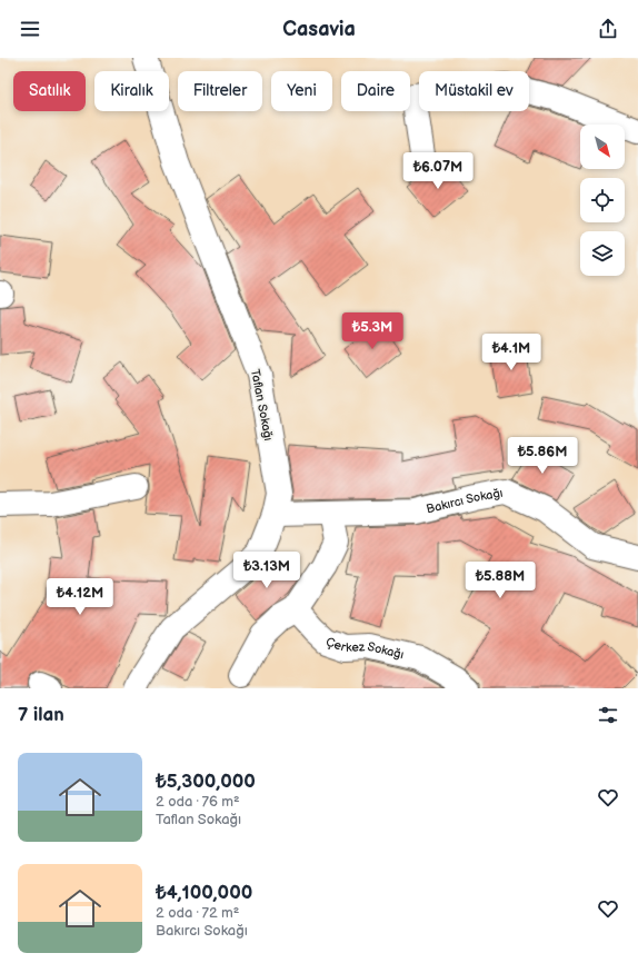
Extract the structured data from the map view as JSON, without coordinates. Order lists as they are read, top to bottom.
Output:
{
  "streets": {
    "street": ["Taflan Sokağı", "Bakırcı Sokağı", "Çerkez Sokağı"]
  },
  "crossings": [
    ["Taflan Sokağı", "Bakırcı Sokağı"]
  ],
  "north": "bottom right",
  "page": {
    "header": "Casavia",
    "chip": [
      "Satılık",
      "Kiralık",
      "Filtreler",
      "Yeni",
      "Daire",
      "Müstakil ev"
    ],
    "price": [
      "₺6.07M",
      "₺5.3M",
      "₺4.1M",
      "₺5.86M",
      "₺3.13M",
      "₺5.88M",
      "₺4.12M"
    ],
    "heading": "7 ilan",
    "list": [
      {
        "name": "₺5,300,000",
        "note": "2 oda · 76 m² · Taflan Sokağı"
      },
      {
        "name": "₺4,100,000",
        "note": "2 oda · 72 m² · Bakırcı Sokağı"
      }
    ]
  }
}
